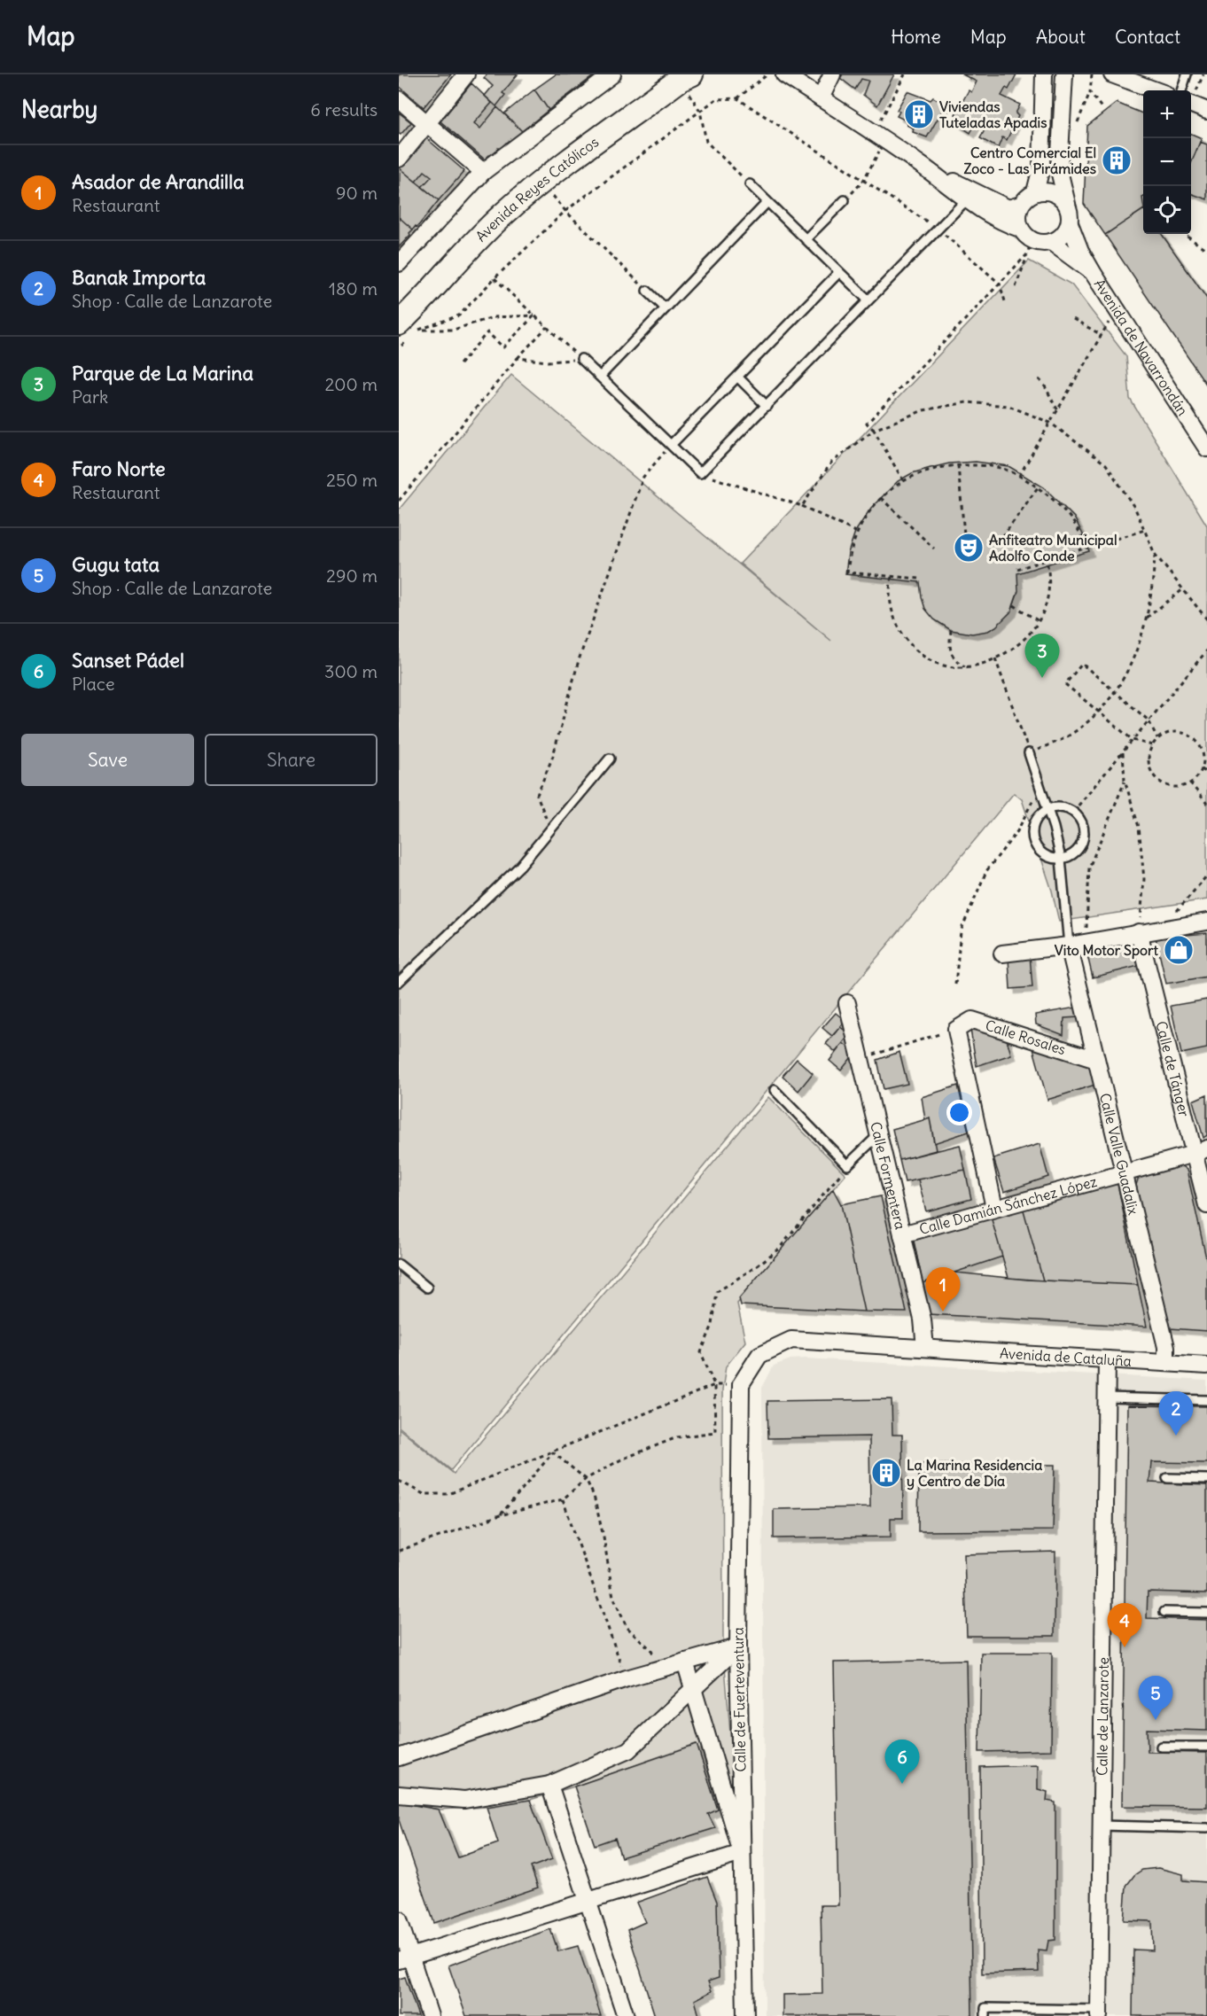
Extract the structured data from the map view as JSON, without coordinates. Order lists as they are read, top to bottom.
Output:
{
  "streets": {
    "main road": ["Avenida Reyes Católicos"],
    "street": [
      "Avenida de Navarrondán",
      "Calle Rosales",
      "Calle de Tánger",
      "Calle Valle Guadalix",
      "Calle Formentera",
      "Calle Damián Sánchez López",
      "Avenida de Cataluña",
      "Calle de Fuerteventura",
      "Calle de Lanzarote"
    ]
  },
  "crossings": [
    ["Calle Rosales", "Calle Valle Guadalix"],
    ["Calle de Tánger", "Calle Damián Sánchez López"],
    ["Calle Valle Guadalix", "Calle Damián Sánchez López"],
    ["Calle Valle Guadalix", "Avenida de Cataluña"],
    ["Calle Formentera", "Calle Damián Sánchez López"],
    ["Calle Formentera", "Avenida de Cataluña"],
    ["Avenida de Cataluña", "Calle de Fuerteventura"],
    ["Avenida de Cataluña", "Calle de Lanzarote"]
  ],
  "places": {
    "building": ["Viviendas Tuteladas Apadis", "Centro Comercial El Zoco - Las Pirámides", "La Marina Residencia y Centro de Día"],
    "theatre": ["Anfiteatro Municipal Adolfo Conde"],
    "shop": ["Vito Motor Sport"]
  },
  "page": {
    "header": "Map",
    "nav": [
      "Home",
      "Map",
      "About",
      "Contact"
    ],
    "heading": ["Nearby", "6 results"],
    "map_buttons": ["+", "−"],
    "list": [
      {
        "mark": "1",
        "name": "Asador de Arandilla",
        "note": "Restaurant",
        "value": "90 m"
      },
      {
        "mark": "2",
        "name": "Banak Importa",
        "note": "Shop · Calle de Lanzarote",
        "value": "180 m"
      },
      {
        "mark": "3",
        "name": "Parque de La Marina",
        "note": "Park",
        "value": "200 m"
      },
      {
        "mark": "4",
        "name": "Faro Norte",
        "note": "Restaurant",
        "value": "250 m"
      },
      {
        "mark": "5",
        "name": "Gugu tata",
        "note": "Shop · Calle de Lanzarote",
        "value": "290 m"
      },
      {
        "mark": "6",
        "name": "Sanset Pádel",
        "note": "Place",
        "value": "300 m"
      }
    ],
    "pins": [
      "3",
      "1",
      "2",
      "4",
      "5",
      "6"
    ],
    "buttons": ["Save", "Share"]
  }
}
